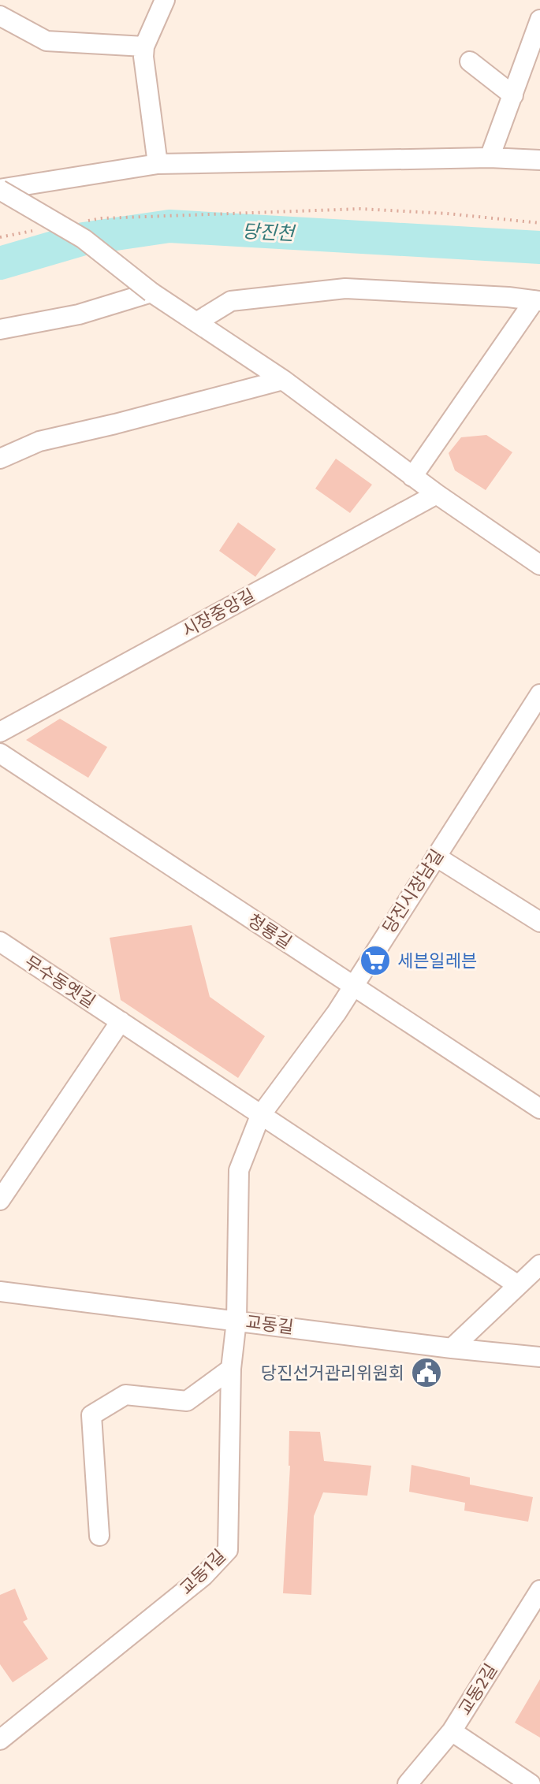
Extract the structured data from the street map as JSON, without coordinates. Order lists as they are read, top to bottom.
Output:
{
  "streets": {
    "street": [
      "시장중앙길",
      "당진시장남길",
      "청룡길",
      "무수동옛길",
      "교동길",
      "교동1길",
      "교동2길"
    ]
  },
  "crossings": [
    ["당진시장남길", "청룡길"],
    ["당진시장남길", "교동길"],
    ["당진시장남길", "교동1길"],
    ["교동길", "교동1길"]
  ],
  "water": ["당진천"],
  "places": {
    "supermarket": ["세븐일레븐"],
    "public building": ["당진선거관리위원회"]
  }
}
